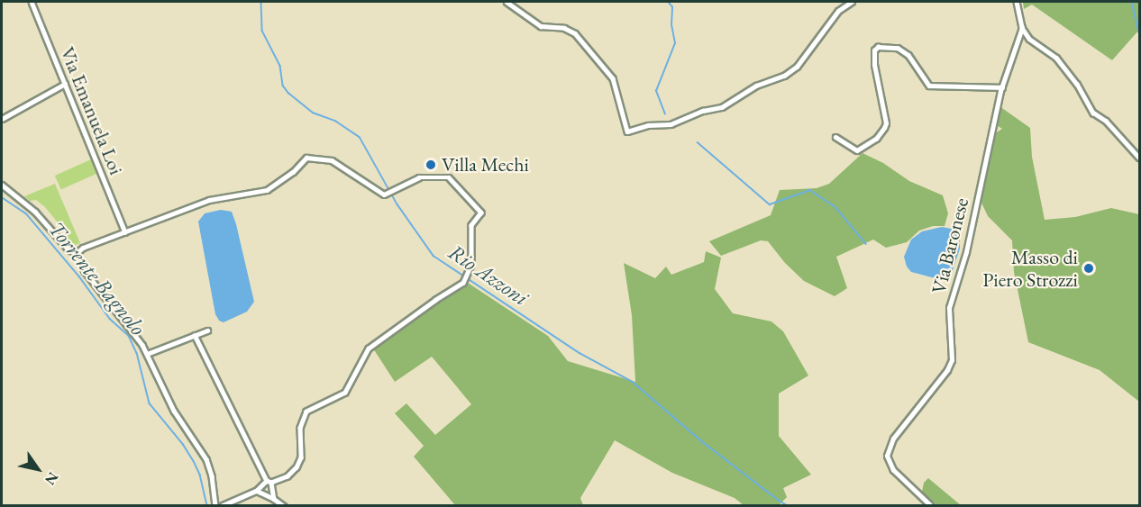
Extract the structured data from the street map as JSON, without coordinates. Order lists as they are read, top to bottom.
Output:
{
  "streets": {
    "street": ["Via Emanuela Loi", "Via Baronese"]
  },
  "water": ["Rio Azzoni", "Torrente Bagnolo"],
  "places": ["Villa Mechi", "Masso di Piero Strozzi"],
  "north": "bottom right"
}
